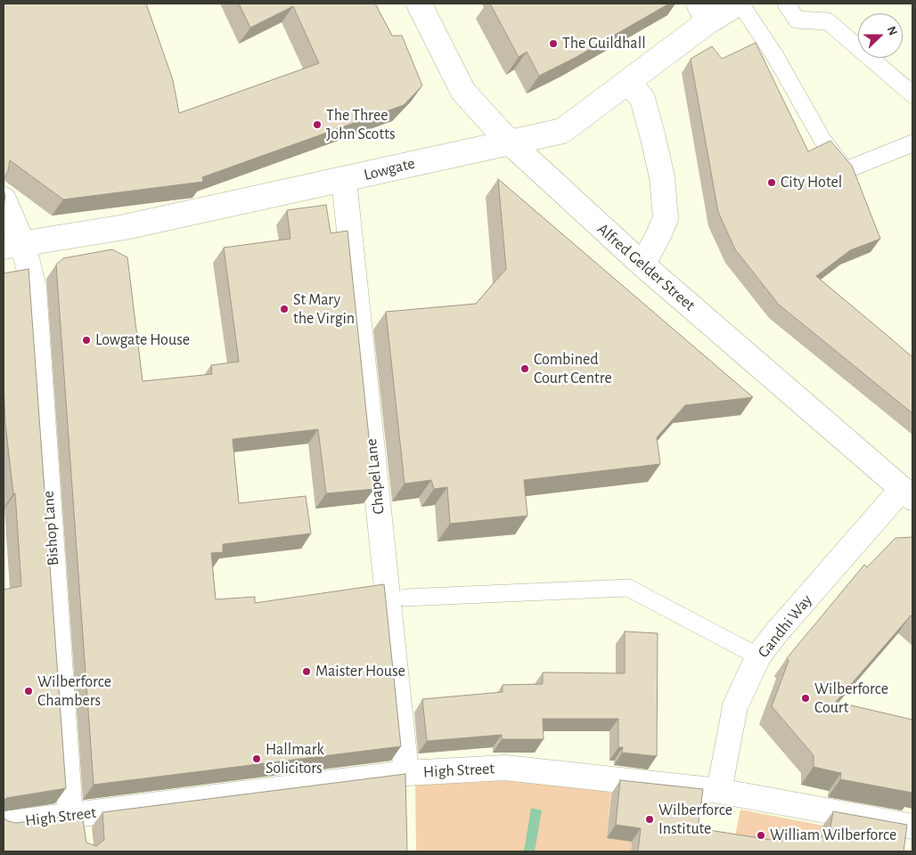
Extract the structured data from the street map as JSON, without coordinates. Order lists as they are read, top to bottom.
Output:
{
  "streets": {
    "street": [
      "Lowgate",
      "Alfred Gelder Street",
      "Chapel Lane",
      "Bishop Lane",
      "Gandhi Way",
      "High Street"
    ]
  },
  "crossings": [
    ["Lowgate", "Alfred Gelder Street"],
    ["Lowgate", "Chapel Lane"],
    ["Lowgate", "Bishop Lane"],
    ["Alfred Gelder Street", "Gandhi Way"],
    ["Chapel Lane", "High Street"],
    ["Bishop Lane", "High Street"],
    ["Gandhi Way", "High Street"]
  ],
  "places": [
    "The Guildhall",
    "The Three John Scotts",
    "City Hotel",
    "St Mary the Virgin",
    "Lowgate House",
    "Combined Court Centre",
    "Maister House",
    "Wilberforce Chambers",
    "Wilberforce Court",
    "Hallmark Solicitors",
    "Wilberforce Institute",
    "William Wilberforce"
  ],
  "north": "right"
}
